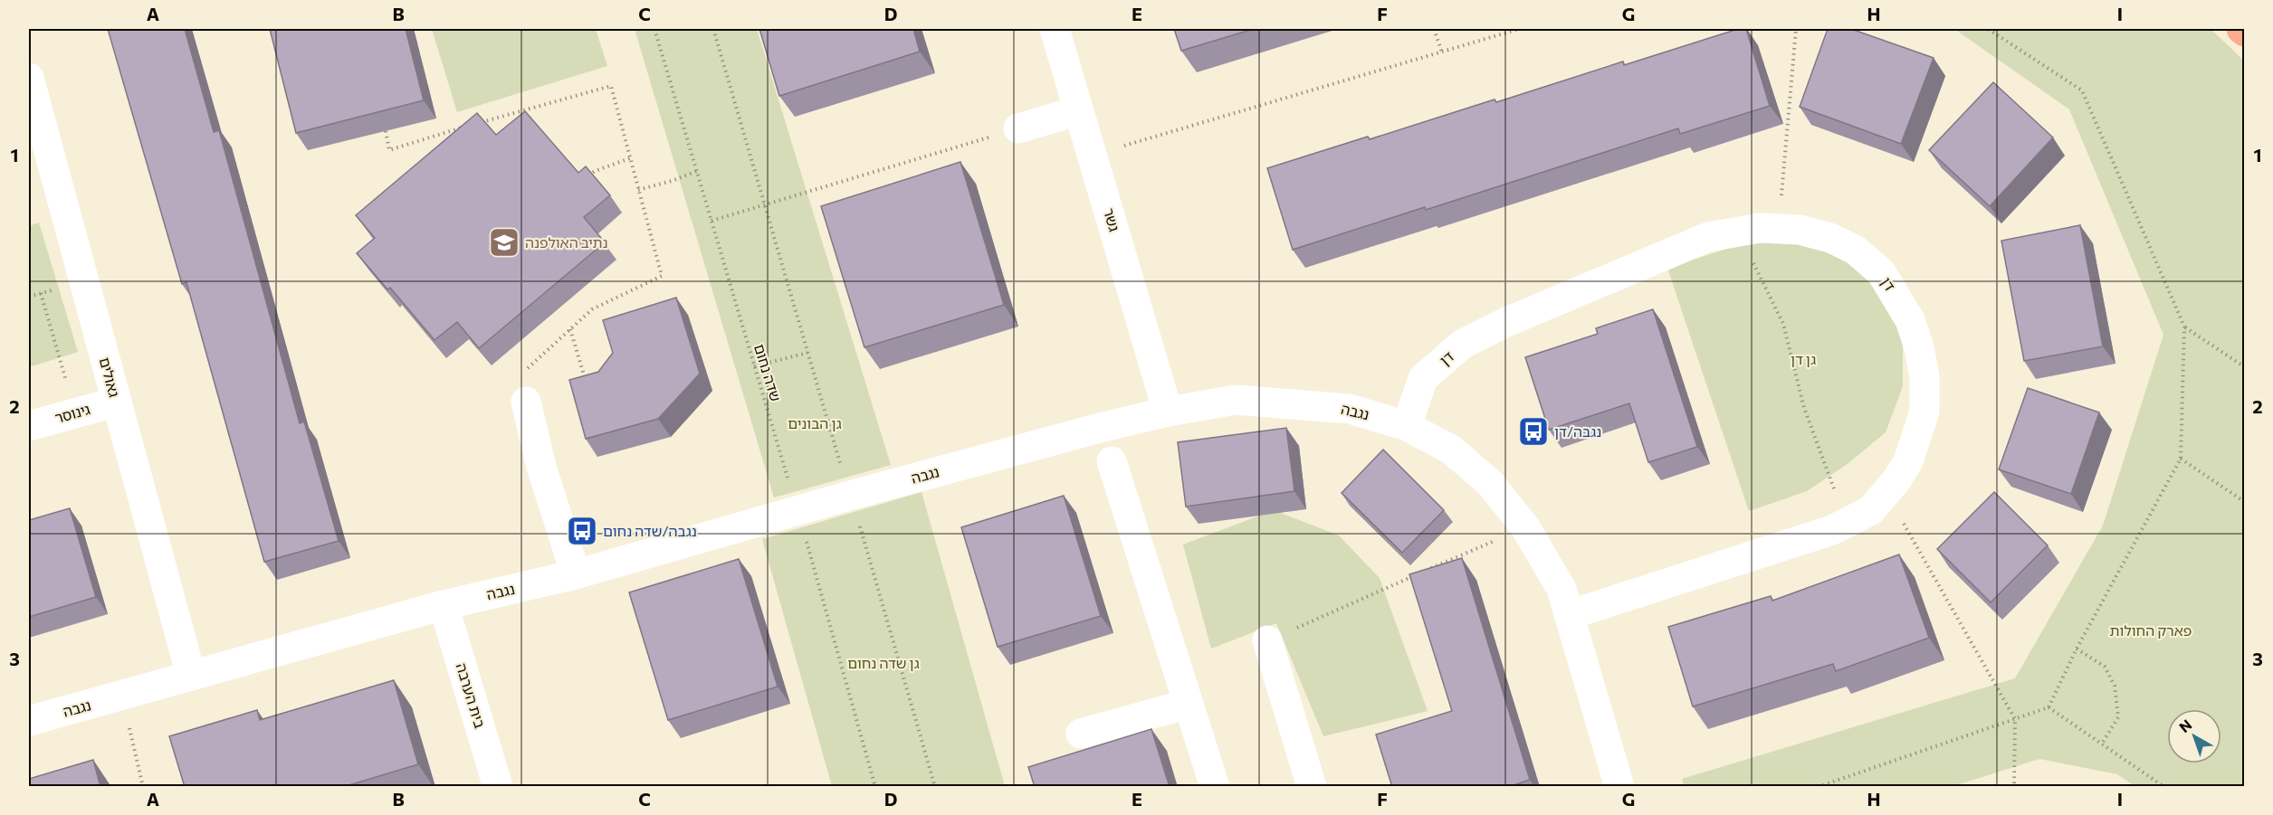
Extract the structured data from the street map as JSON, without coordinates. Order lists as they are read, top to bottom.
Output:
{
  "streets": {
    "street": [
      "גשר",
      "דן",
      "גאולים",
      "נגבה",
      "גינוסר",
      "בית הערבה"
    ],
    "path": ["שדה נחום"]
  },
  "crossings": [
    ["גשר", "נגבה"],
    ["דן", "נגבה"],
    ["שדה נחום", "נגבה"],
    ["גאולים", "נגבה"],
    ["גאולים", "גינוסר"],
    ["נגבה", "בית הערבה"]
  ],
  "parks": [
    "גן דן",
    "גן הבונים",
    "פארק החולות",
    "גן שדה נחום"
  ],
  "places": {
    "school or university": ["נתיב האולפנה"],
    "bus stop": ["נגבה/דן", "נגבה/שדה נחום"]
  },
  "north": "top left",
  "grid": {
    "columns": [
      "A",
      "B",
      "C",
      "D",
      "E",
      "F",
      "G",
      "H",
      "I"
    ],
    "rows": ["1", "2", "3"]
  }
}
